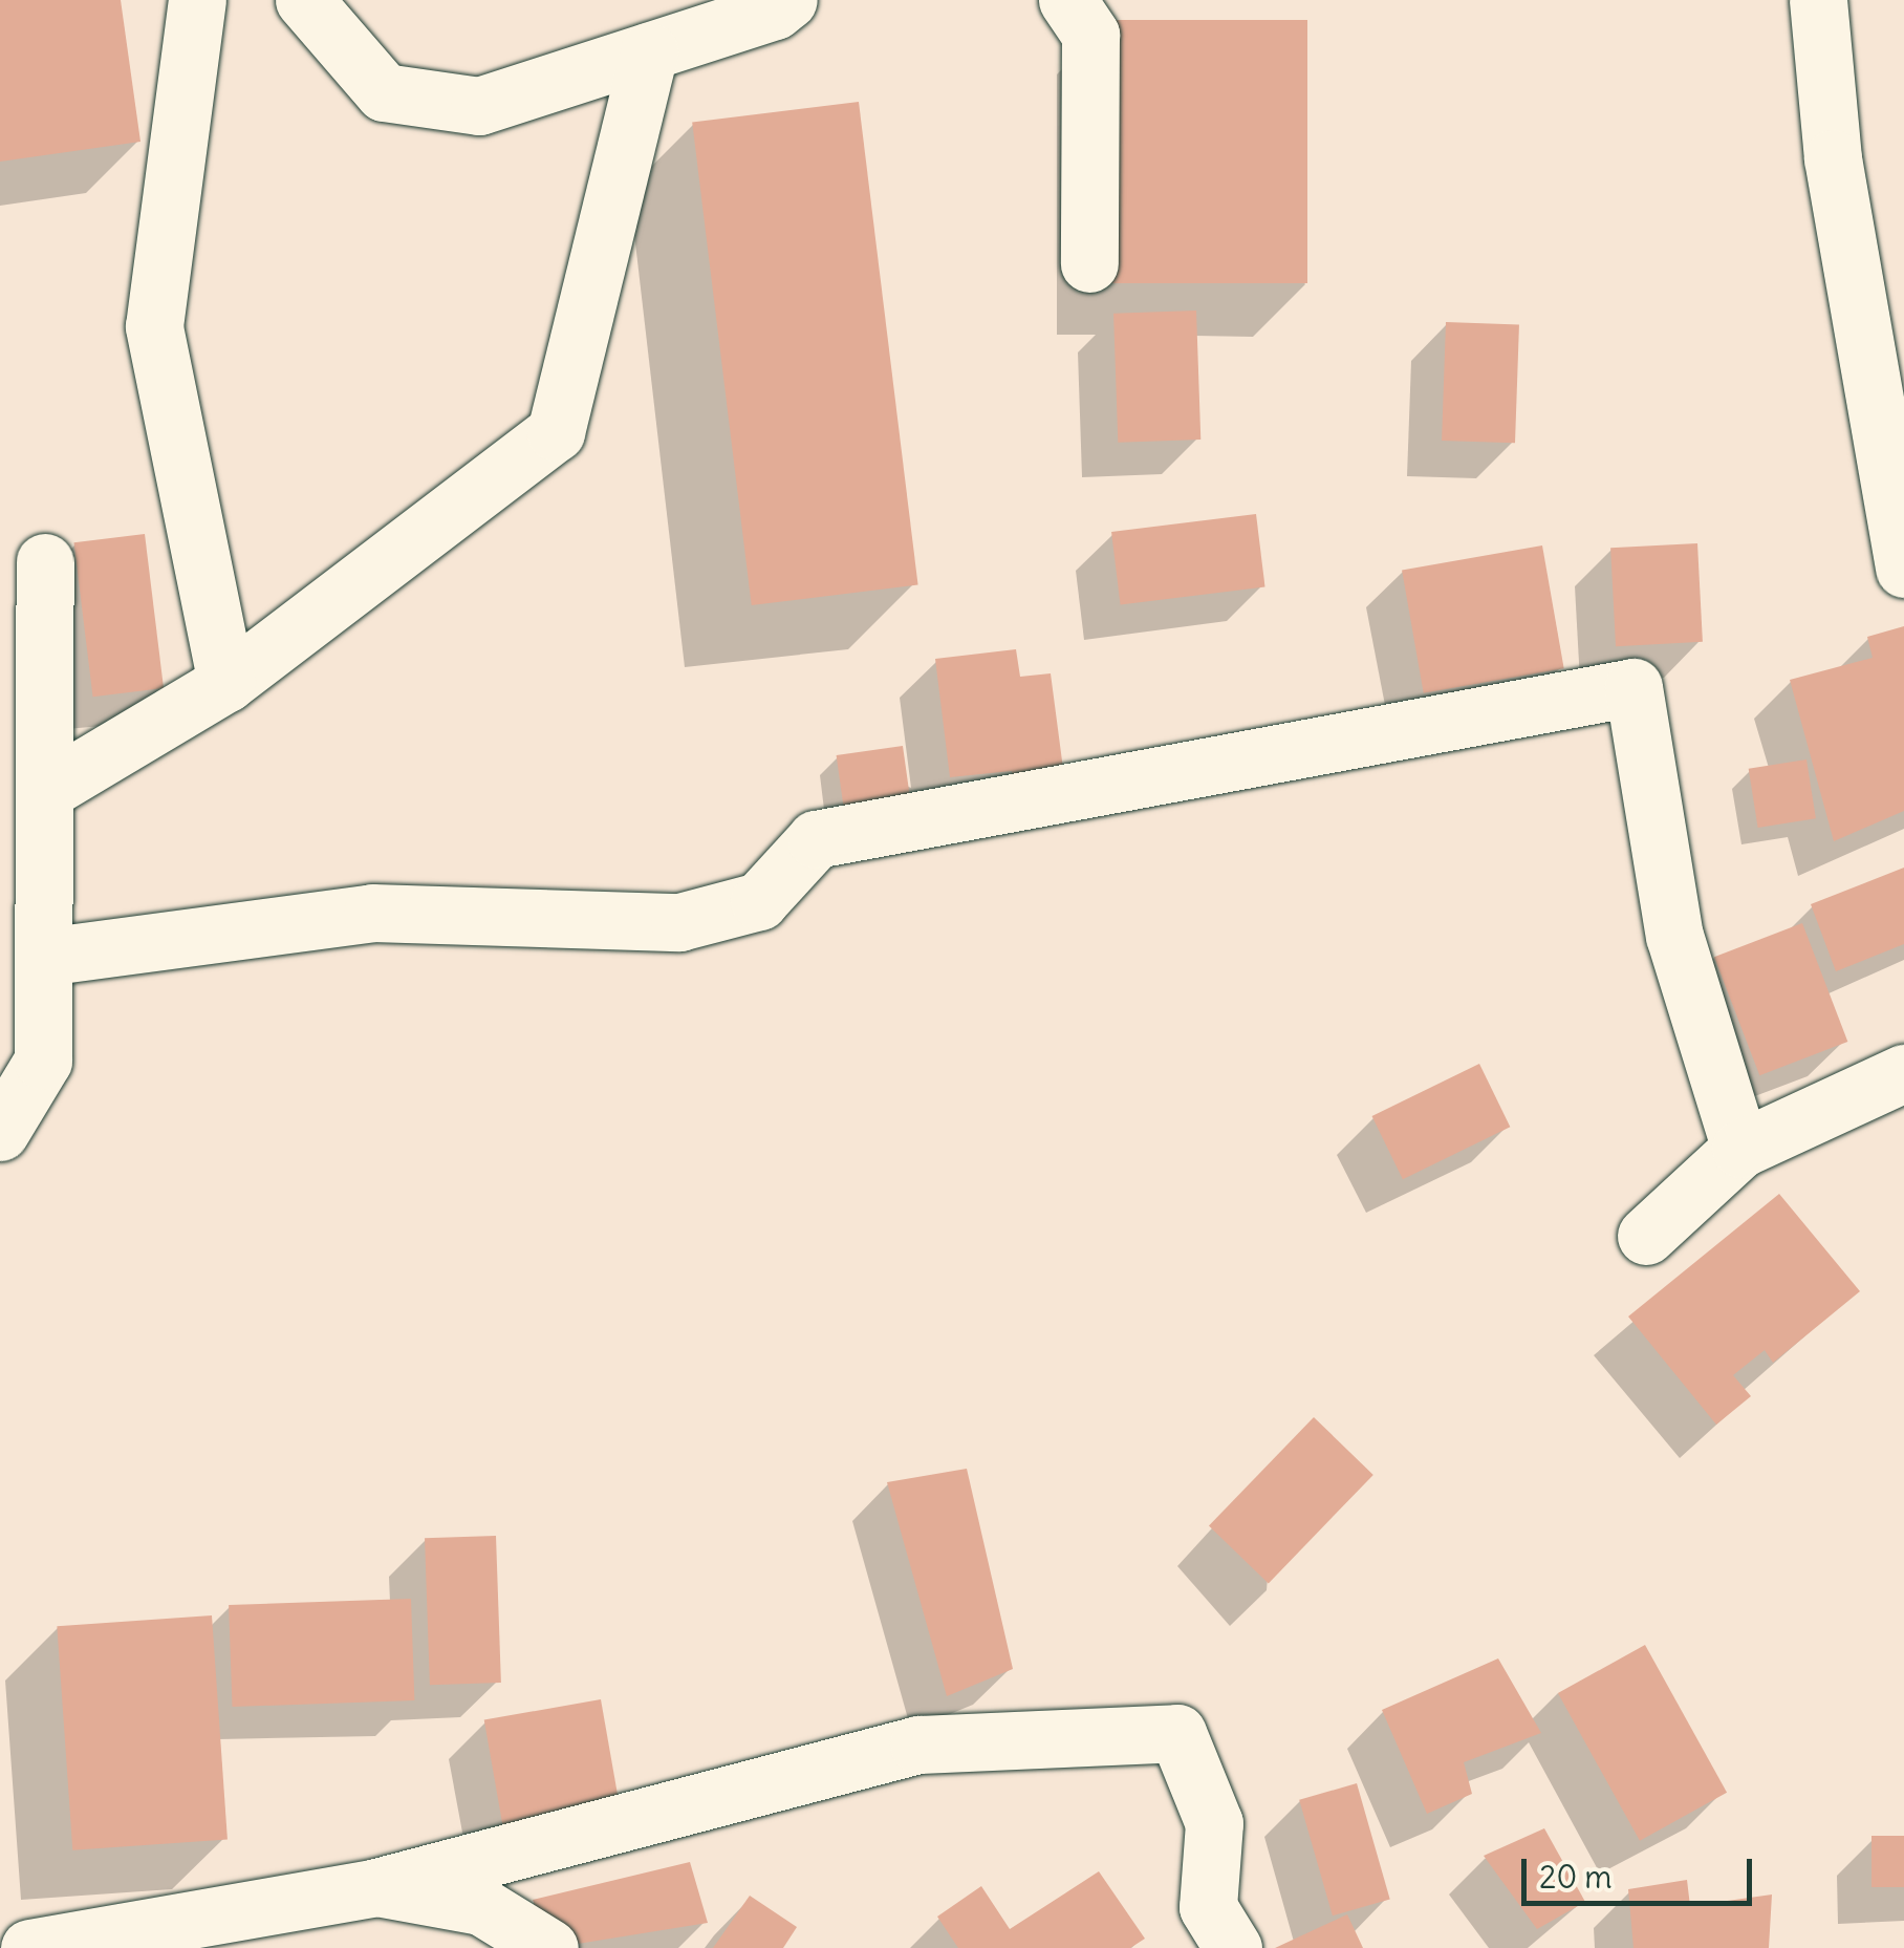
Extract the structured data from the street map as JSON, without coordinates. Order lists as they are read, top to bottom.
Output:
{
  "scale_bar": "20 m"
}
